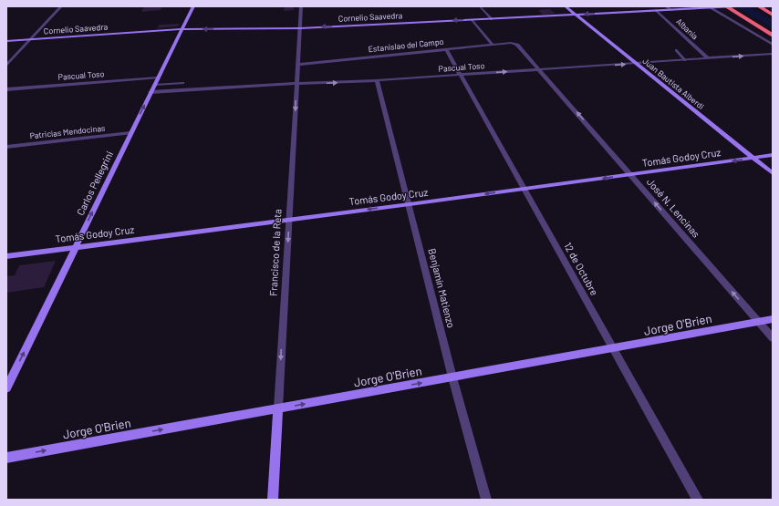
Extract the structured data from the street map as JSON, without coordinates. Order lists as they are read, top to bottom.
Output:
{
  "streets": {
    "street": [
      "Cornelio Saavedra",
      "Albania",
      "Estanislao del Campo",
      "Pascual Toso",
      "Juan Bautista Alberdi",
      "Patricias Mendocinas",
      "Tomás Godoy Cruz",
      "Carlos Pellegrini",
      "José N. Lencinas",
      "Francisco de la Reta",
      "12 de Octubre",
      "Benjamín Matienzo",
      "Jorge O'Brien"
    ]
  },
  "crossings": [
    ["Cornelio Saavedra", "Albania"],
    ["Cornelio Saavedra", "Juan Bautista Alberdi"],
    ["Cornelio Saavedra", "Carlos Pellegrini"],
    ["Cornelio Saavedra", "Francisco de la Reta"],
    ["Albania", "Pascual Toso"],
    ["Estanislao del Campo", "José N. Lencinas"],
    ["Estanislao del Campo", "Francisco de la Reta"],
    ["Estanislao del Campo", "12 de Octubre"],
    ["Pascual Toso", "Juan Bautista Alberdi"],
    ["Pascual Toso", "Carlos Pellegrini"],
    ["Pascual Toso", "José N. Lencinas"],
    ["Pascual Toso", "Francisco de la Reta"],
    ["Pascual Toso", "12 de Octubre"],
    ["Pascual Toso", "Benjamín Matienzo"],
    ["Juan Bautista Alberdi", "Tomás Godoy Cruz"],
    ["Patricias Mendocinas", "Carlos Pellegrini"],
    ["Tomás Godoy Cruz", "Carlos Pellegrini"],
    ["Tomás Godoy Cruz", "José N. Lencinas"],
    ["Tomás Godoy Cruz", "Francisco de la Reta"],
    ["Tomás Godoy Cruz", "12 de Octubre"],
    ["Tomás Godoy Cruz", "Benjamín Matienzo"],
    ["José N. Lencinas", "Jorge O'Brien"],
    ["Francisco de la Reta", "Jorge O'Brien"],
    ["12 de Octubre", "Jorge O'Brien"],
    ["Benjamín Matienzo", "Jorge O'Brien"]
  ],
  "one_way": [
    "Cornelio Saavedra",
    "Pascual Toso",
    "Tomás Godoy Cruz",
    "Carlos Pellegrini",
    "José N. Lencinas",
    "Francisco de la Reta",
    "Jorge O'Brien"
  ]
}
